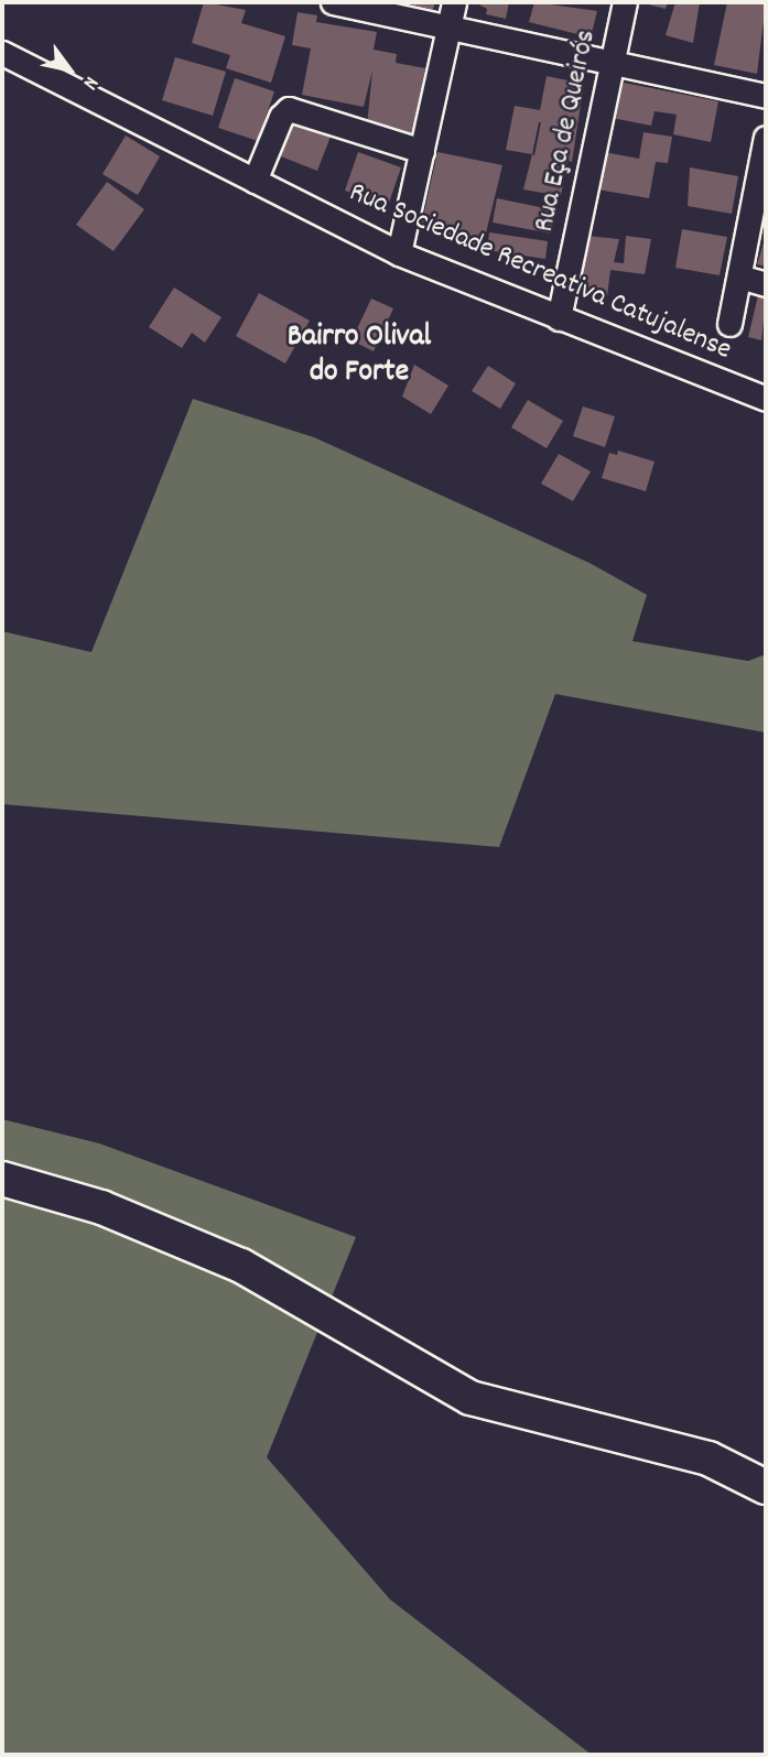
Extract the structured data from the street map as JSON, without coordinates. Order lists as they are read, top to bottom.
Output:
{
  "streets": {
    "street": ["Rua Eça de Queirós", "Rua Sociedade Recreativa Catujalense"]
  },
  "crossings": [
    ["Rua Eça de Queirós", "Rua Sociedade Recreativa Catujalense"]
  ],
  "districts": ["Bairro Olival do Forte"],
  "north": "bottom right"
}
